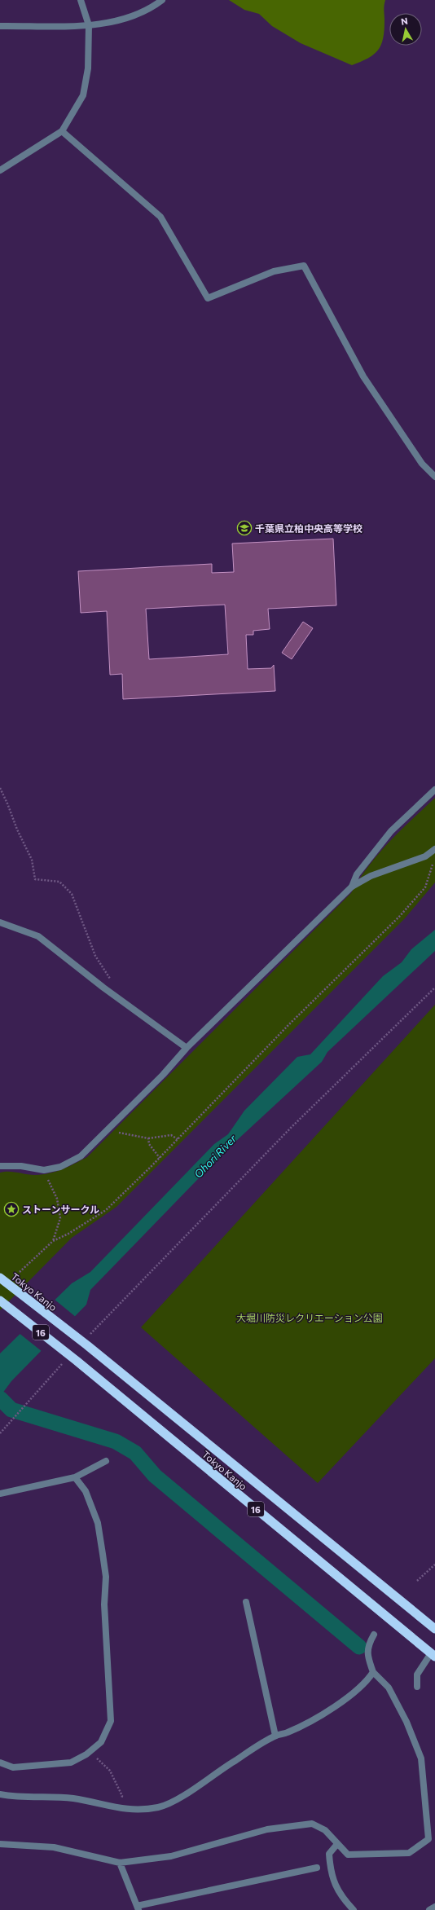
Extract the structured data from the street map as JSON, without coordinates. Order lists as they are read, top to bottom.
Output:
{
  "streets": {
    "highway": ["Tokyo Kanjo", "16"]
  },
  "water": ["Ohori River"],
  "parks": ["大堀川防災レクリエーション公園"],
  "places": {
    "school or university": ["千葉県立柏中央高等学校"],
    "place": ["ストーンサークル"]
  },
  "north": "top"
}
